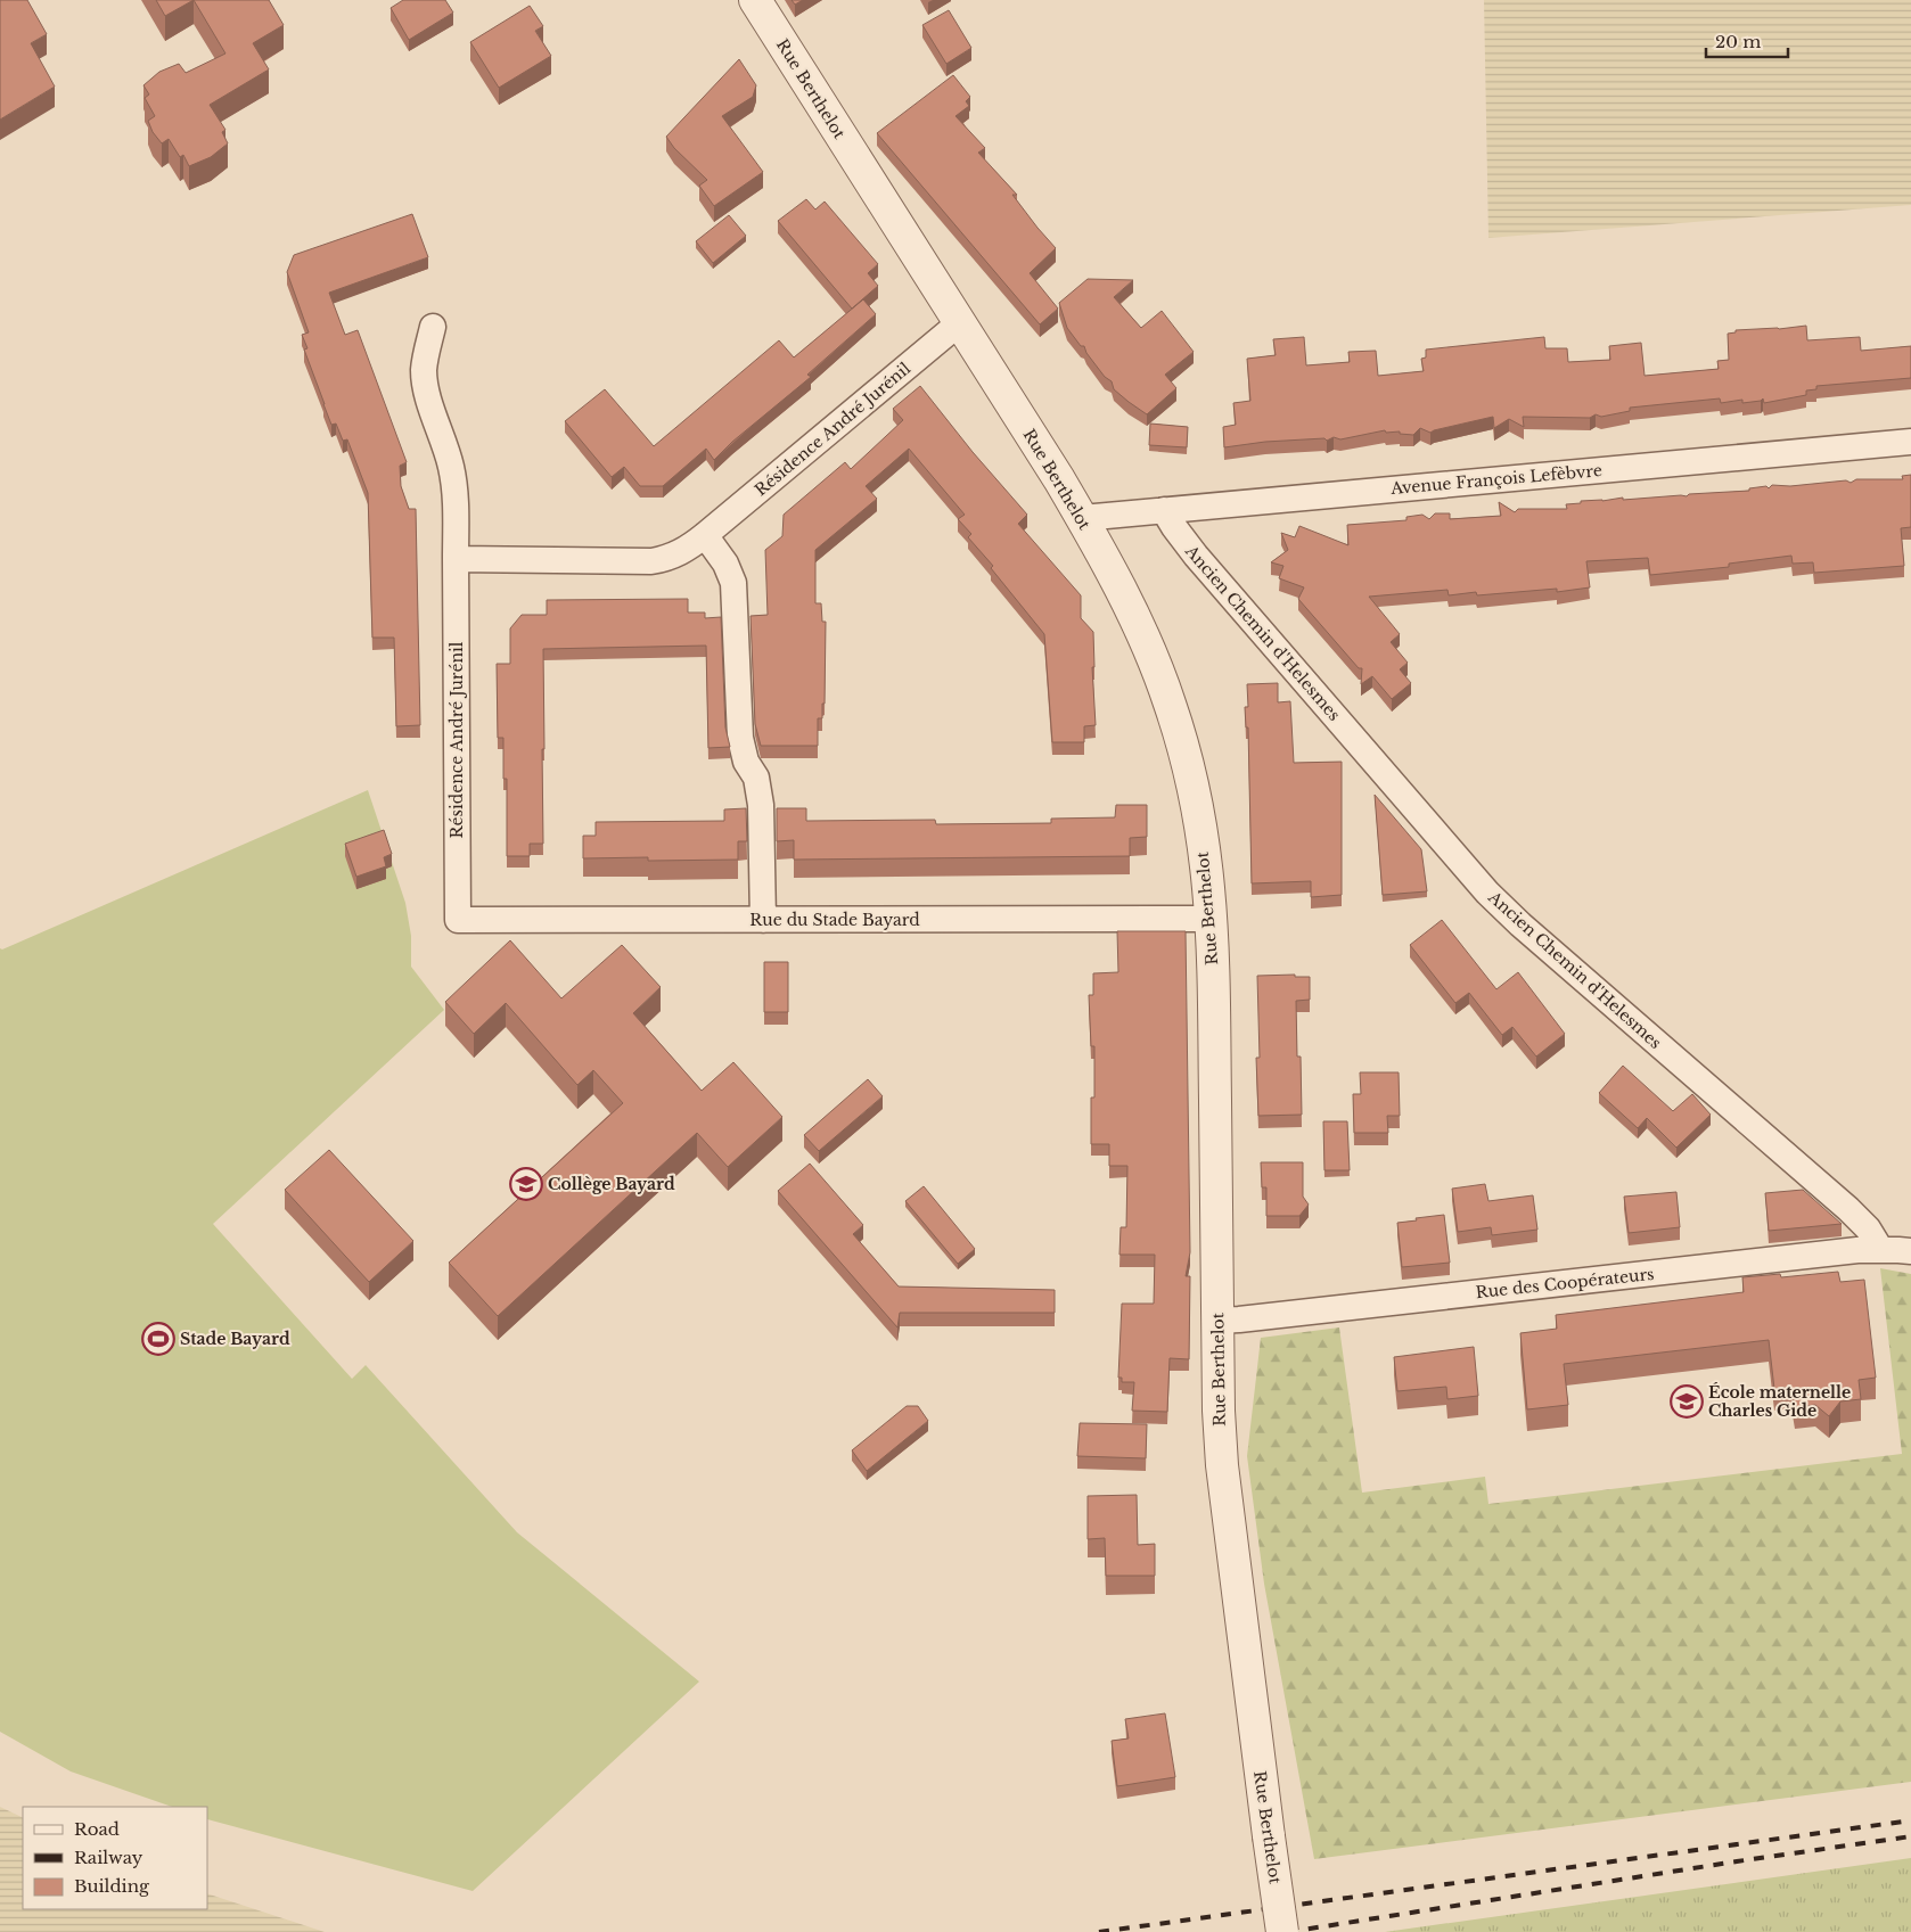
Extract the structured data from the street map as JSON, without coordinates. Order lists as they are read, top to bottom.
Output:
{
  "streets": {
    "street": [
      "Rue Berthelot",
      "Résidence André Jurénil",
      "Avenue François Lefèbvre",
      "Ancien Chemin d'Helesmes",
      "Rue du Stade Bayard",
      "Rue des Coopérateurs"
    ]
  },
  "crossings": [
    ["Rue Berthelot", "Résidence André Jurénil"],
    ["Rue Berthelot", "Avenue François Lefèbvre"],
    ["Rue Berthelot", "Rue du Stade Bayard"],
    ["Rue Berthelot", "Rue des Coopérateurs"],
    ["Résidence André Jurénil", "Rue du Stade Bayard"],
    ["Avenue François Lefèbvre", "Ancien Chemin d'Helesmes"],
    ["Ancien Chemin d'Helesmes", "Rue des Coopérateurs"]
  ],
  "places": {
    "school or university": ["Collège Bayard", "École maternelle Charles Gide"],
    "sports": ["Stade Bayard"]
  },
  "legend": ["Road", "Railway", "Building"],
  "scale_bar": "20 m"
}
